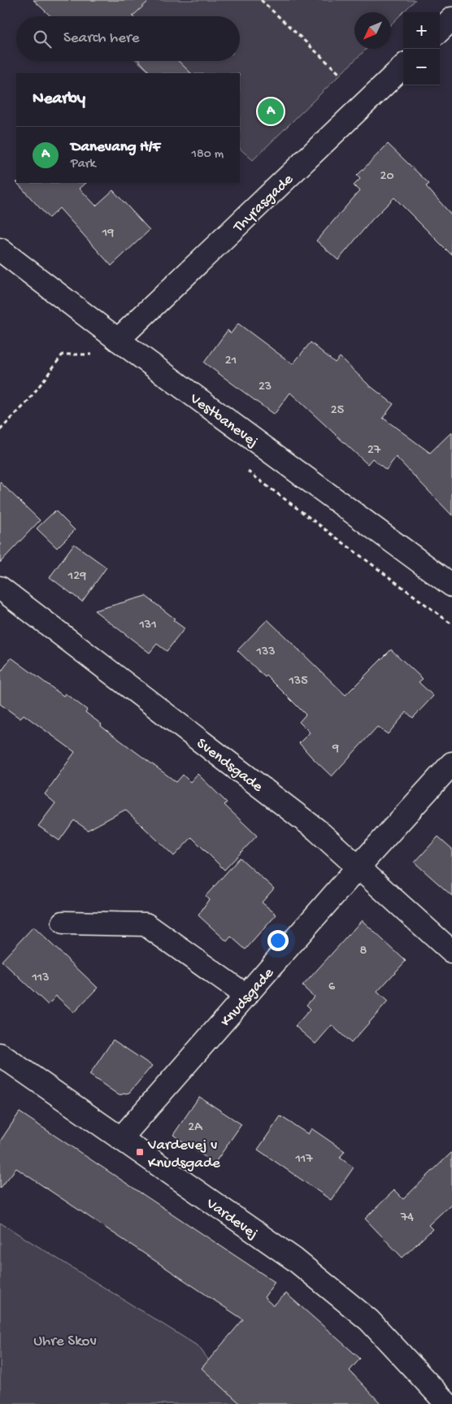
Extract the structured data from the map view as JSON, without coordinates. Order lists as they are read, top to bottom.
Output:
{
  "streets": {
    "street": [
      "Thyrasgade",
      "Vestbanevej",
      "Svendsgade",
      "Knudsgade",
      "Vardevej"
    ]
  },
  "crossings": [
    ["Thyrasgade", "Vestbanevej"],
    ["Svendsgade", "Knudsgade"],
    ["Knudsgade", "Vardevej"]
  ],
  "parks": ["Uhre Skov"],
  "places": {
    "transit": ["Vardevej v Knudsgade"]
  },
  "house_numbers": [
    "20",
    "19",
    "21",
    "23",
    "25",
    "27",
    "129",
    "131",
    "133",
    "135",
    "9",
    "8",
    "113",
    "6",
    "2A",
    "117",
    "74"
  ],
  "north": "bottom left",
  "page": {
    "map_buttons": ["+", "−"],
    "search": "Search here",
    "heading": "Nearby",
    "pins": "A",
    "list": [
      {
        "mark": "A",
        "name": "Danevang H/F",
        "note": "Park",
        "value": "180 m"
      }
    ]
  }
}
